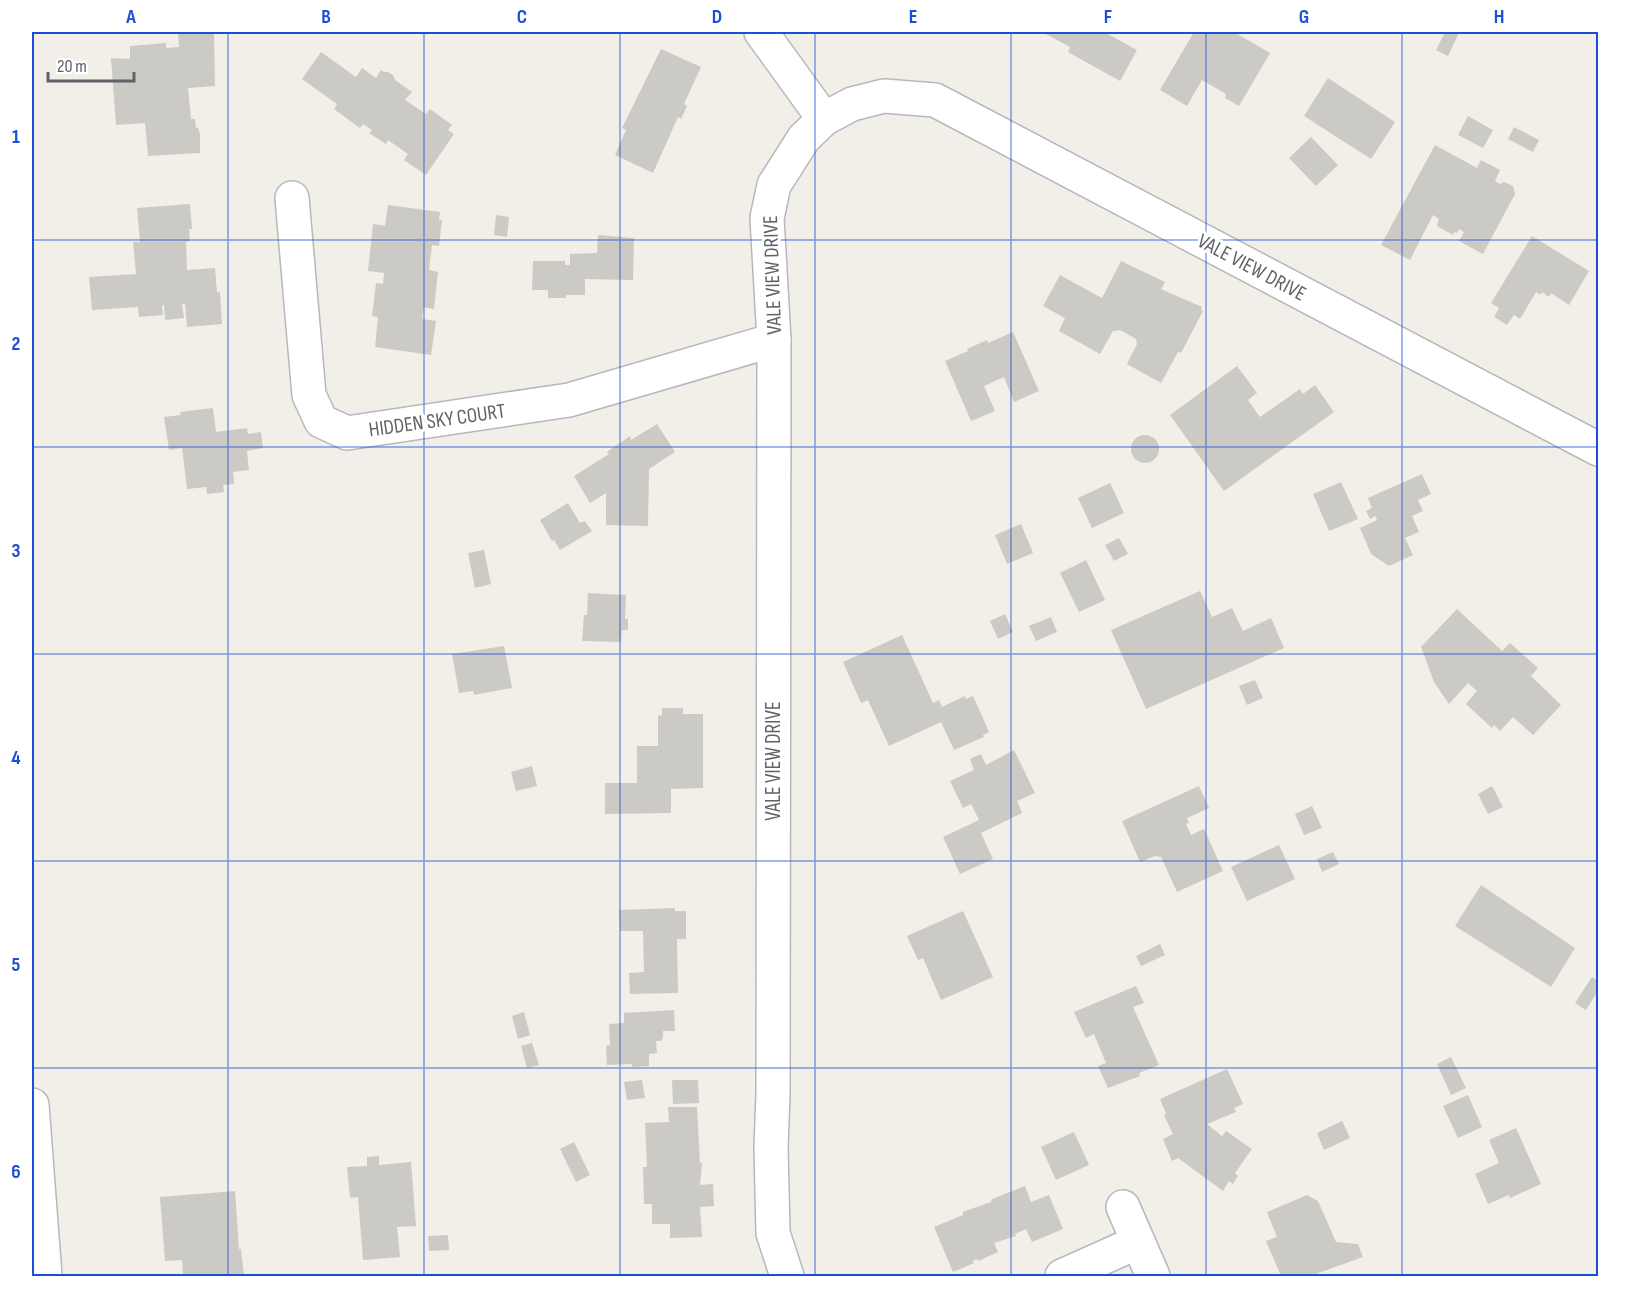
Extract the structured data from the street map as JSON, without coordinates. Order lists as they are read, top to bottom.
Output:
{
  "streets": {
    "street": ["VALE VIEW DRIVE", "HIDDEN SKY COURT"]
  },
  "crossings": [
    ["VALE VIEW DRIVE", "HIDDEN SKY COURT"]
  ],
  "scale_bar": "20 m",
  "grid": {
    "columns": [
      "A",
      "B",
      "C",
      "D",
      "E",
      "F",
      "G",
      "H"
    ],
    "rows": [
      "1",
      "2",
      "3",
      "4",
      "5",
      "6"
    ]
  }
}
